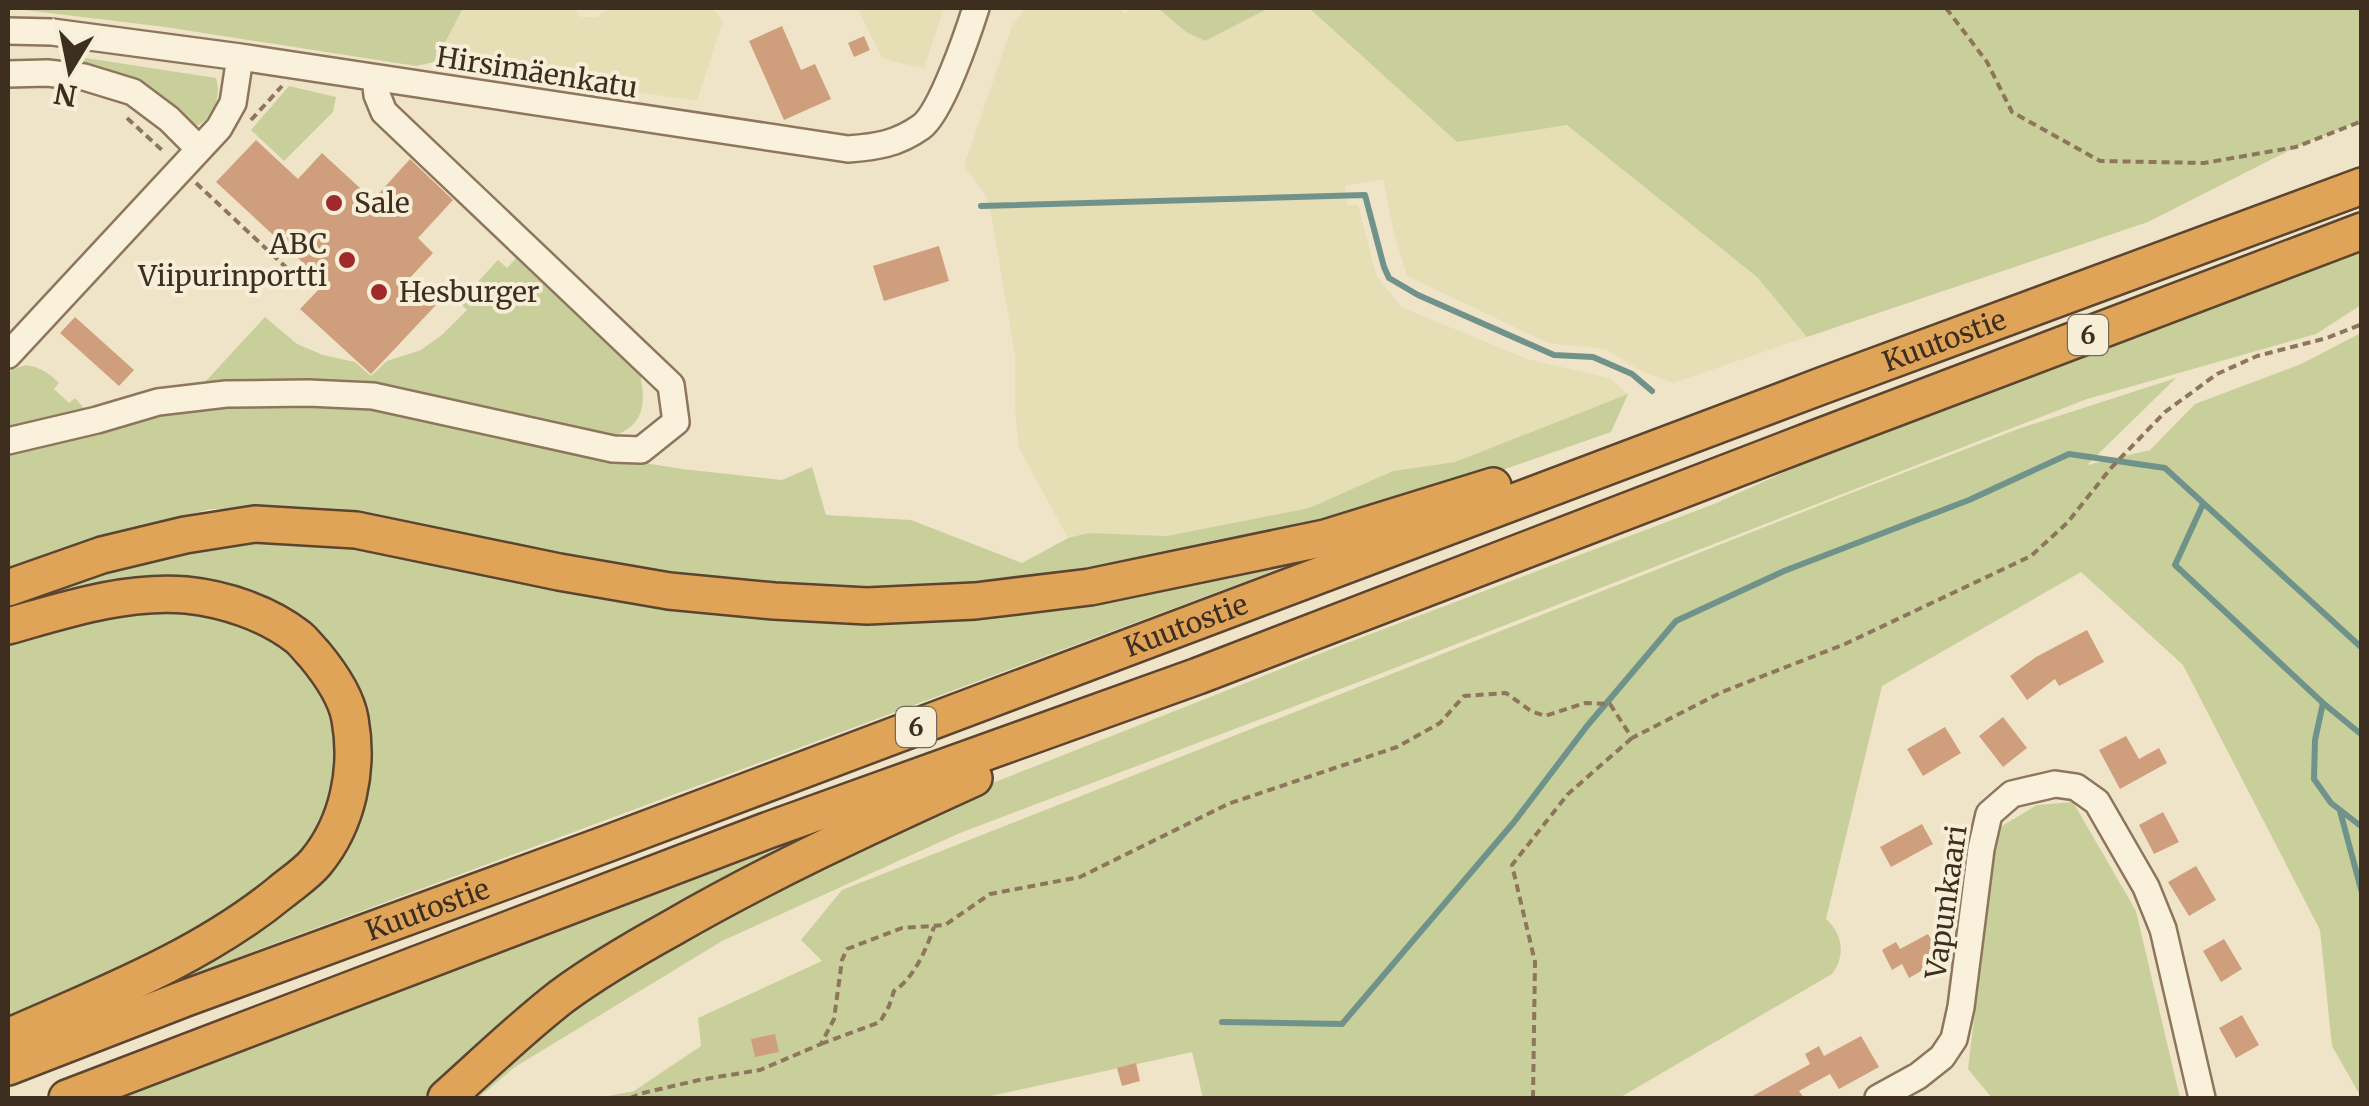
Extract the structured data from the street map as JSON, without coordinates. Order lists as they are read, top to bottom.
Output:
{
  "streets": {
    "highway": ["6", "Kuutostie"],
    "street": ["Hirsimäenkatu", "Vapunkaari"]
  },
  "places": ["Sale", "ABC Viipurinportti", "Hesburger"],
  "north": "bottom"
}
